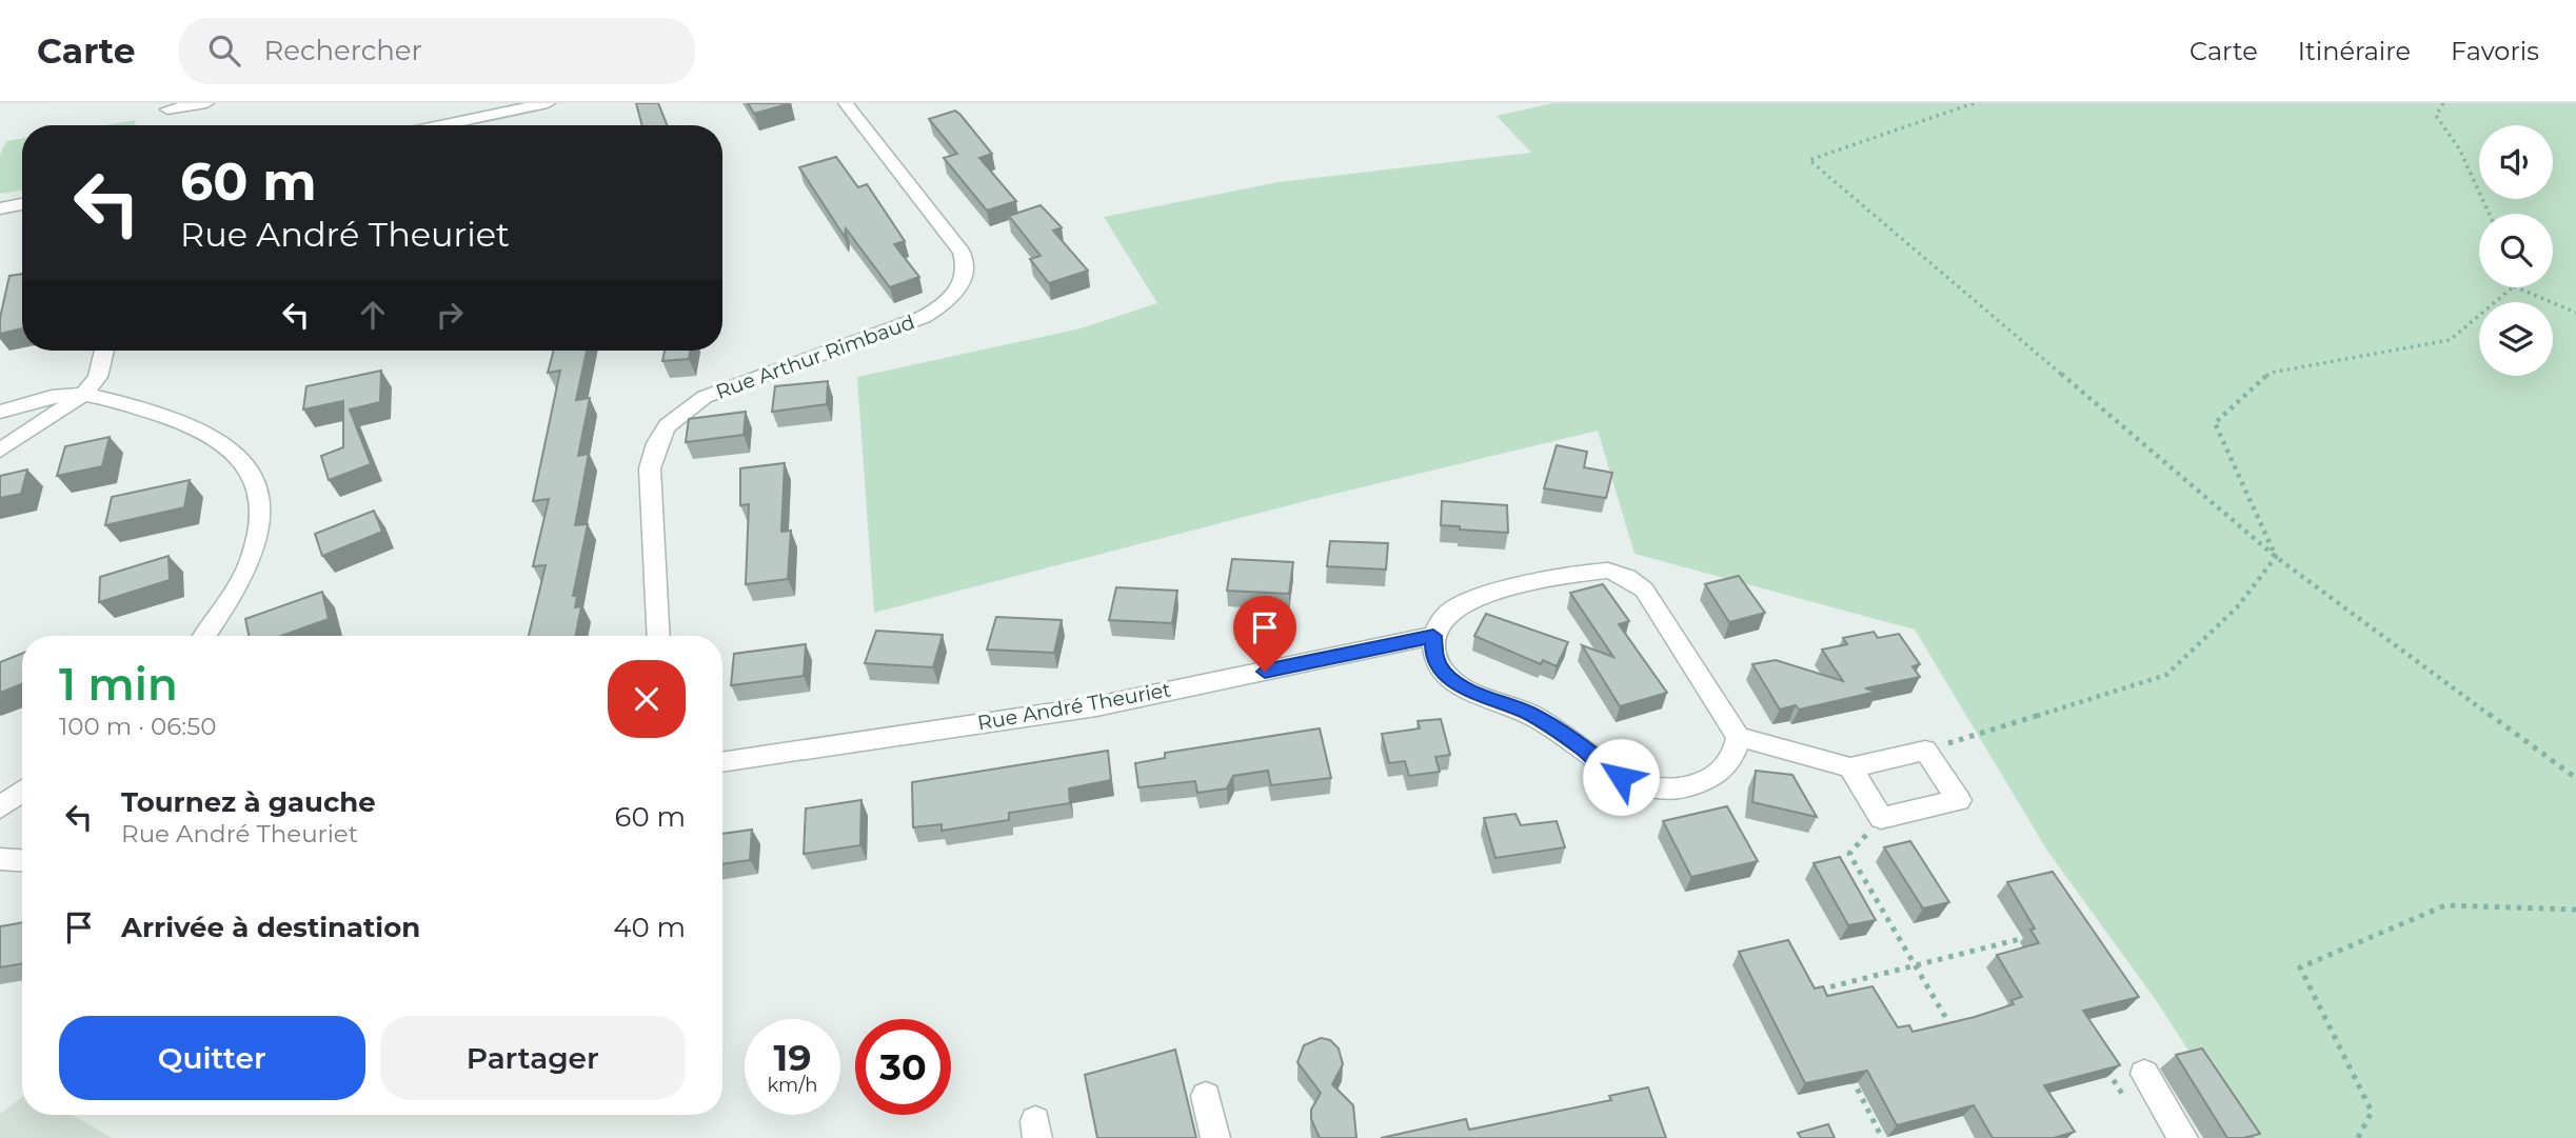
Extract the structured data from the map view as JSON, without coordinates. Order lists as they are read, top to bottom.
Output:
{
  "streets": {
    "street": ["Rue Arthur Rimbaud", "Rue André Theuriet"]
  },
  "page": {
    "header": "Carte",
    "search": "Rechercher",
    "nav": ["Carte", "Itinéraire", "Favoris"],
    "turn": ["60 m", "Rue André Theuriet"],
    "heading": ["1 min", "100 m · 06:50"],
    "list": [
      {
        "name": "Tournez à gauche",
        "note": "Rue André Theuriet",
        "value": "60 m"
      },
      {
        "name": "Arrivée à destination",
        "value": "40 m"
      }
    ],
    "buttons": ["Quitter", "Partager"],
    "speed": "19 km/h",
    "limit": "30"
  }
}
